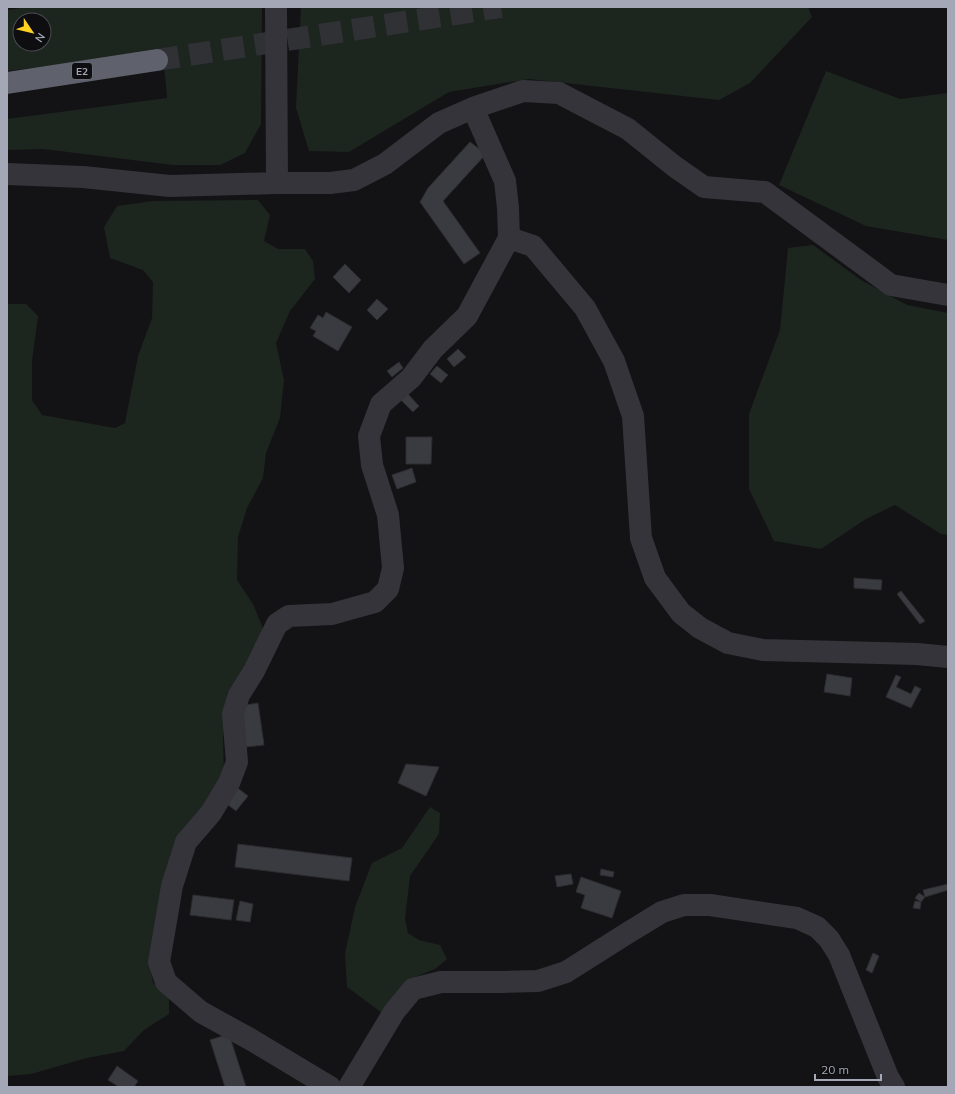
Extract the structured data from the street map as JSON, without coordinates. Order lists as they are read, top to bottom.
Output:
{
  "streets": {
    "highway": ["E2"]
  },
  "scale_bar": "20 m",
  "north": "bottom right"
}
